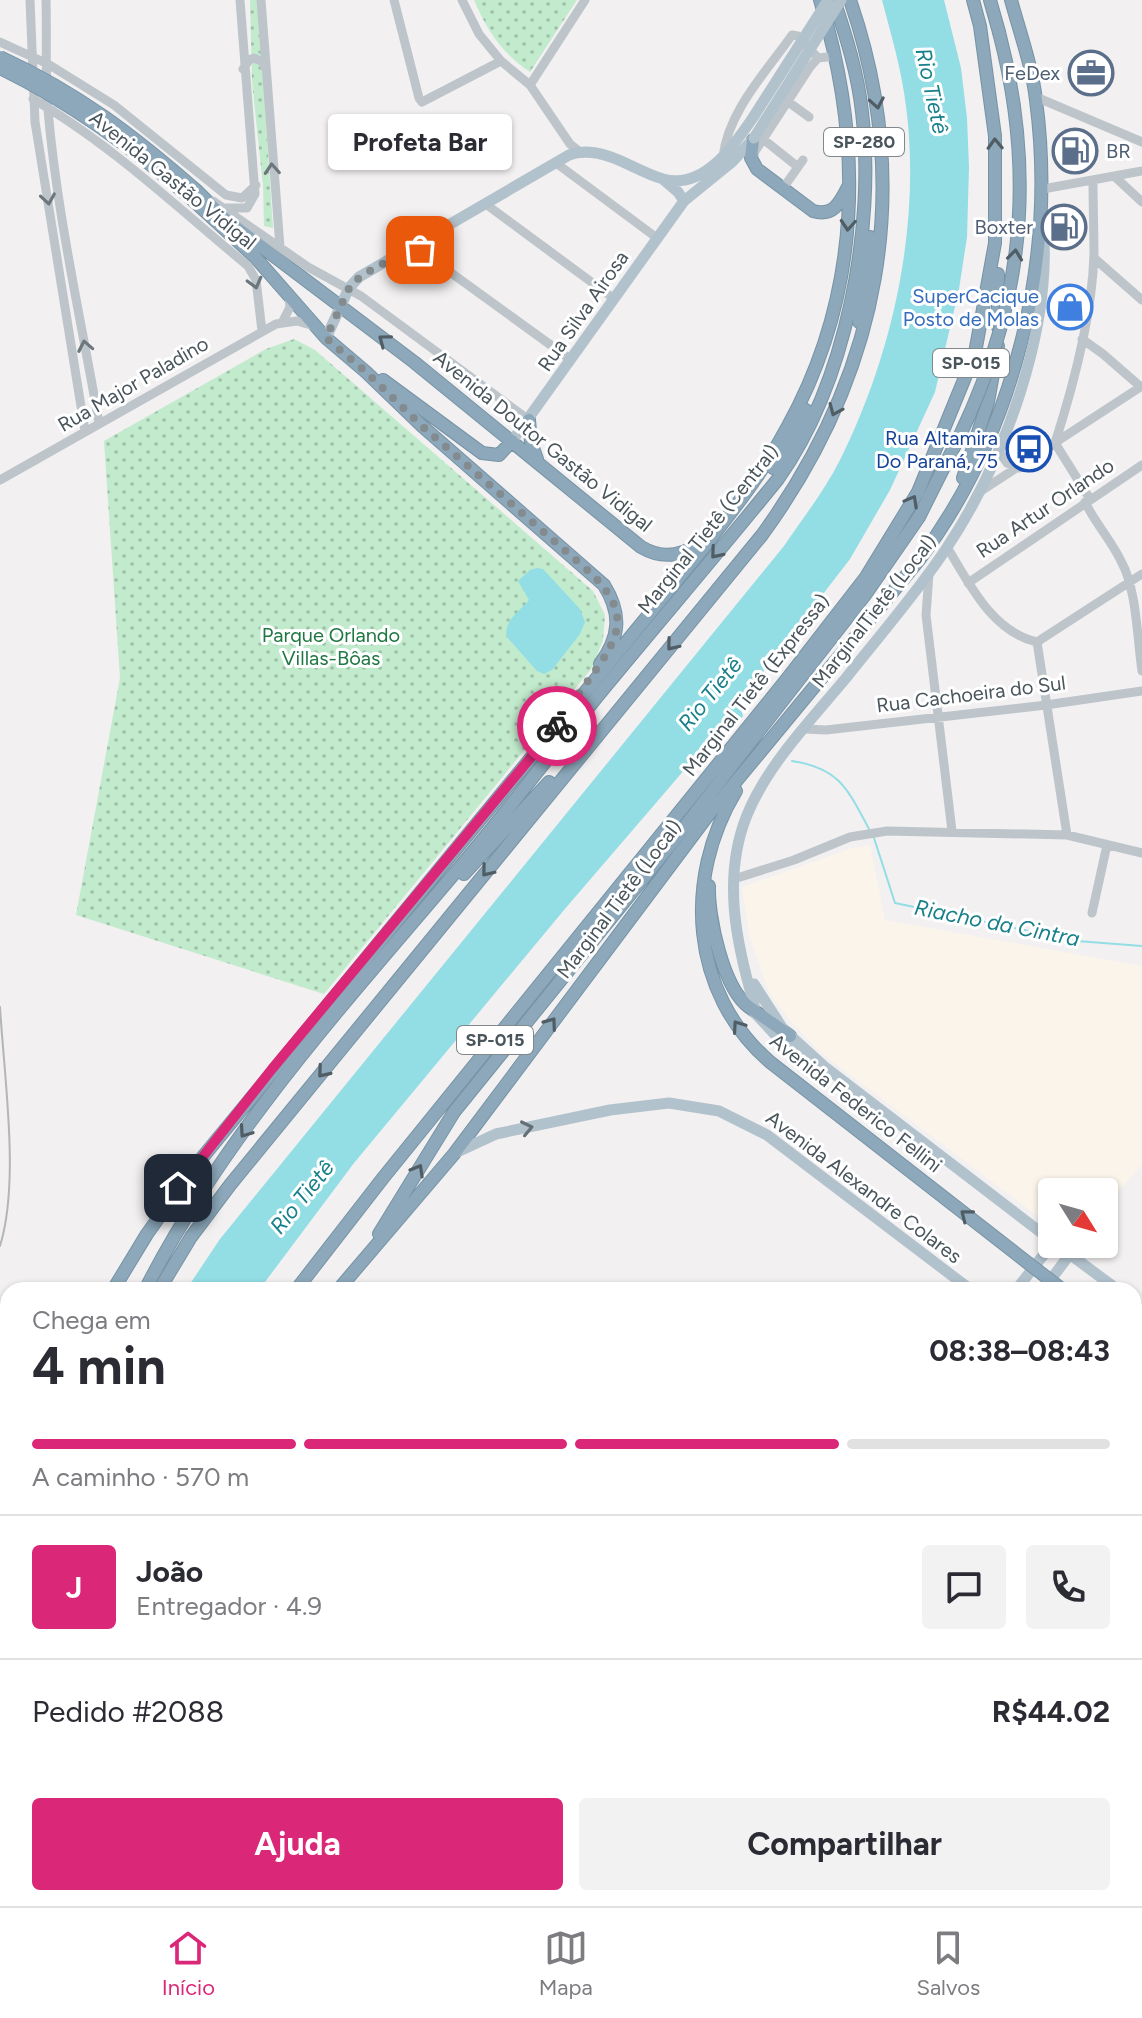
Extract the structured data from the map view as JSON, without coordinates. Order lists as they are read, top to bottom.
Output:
{
  "streets": {
    "highway": [
      "SP-280",
      "Avenida Gastão Vidigal",
      "SP-015",
      "Avenida Doutor Gastão Vidigal",
      "Marginal Tietê (Central)",
      "Marginal Tietê (Expressa)",
      "Marginal Tietê (Local)",
      "Avenida Federico Fellini"
    ],
    "main road": ["Rua Silva Airosa", "MarginalTietê (Local)", "Avenida Alexandre Colares"],
    "street": ["Rua Major Paladino", "Rua Artur Orlando", "Rua Cachoeira do Sul"]
  },
  "crossings": [
    ["SP-280", "Marginal Tietê (Central)"],
    ["Avenida Gastão Vidigal", "Rua Silva Airosa"],
    ["Avenida Gastão Vidigal", "Rua Major Paladino"],
    ["Avenida Gastão Vidigal", "Avenida Doutor Gastão Vidigal"],
    ["Rua Silva Airosa", "Avenida Doutor Gastão Vidigal"],
    ["MarginalTietê (Local)", "Rua Cachoeira do Sul"],
    ["Marginal Tietê (Local)", "Avenida Federico Fellini"],
    ["Marginal Tietê (Local)", "Avenida Alexandre Colares"]
  ],
  "one_way": ["Avenida Doutor Gastão Vidigal", "Avenida Federico Fellini"],
  "water": ["Rio Tietê", "Riacho da Cintra"],
  "parks": ["Parque Orlando Villas-Bôas"],
  "places": {
    "office": ["FeDex"],
    "fuel station": ["BR", "Boxter"],
    "other": ["Profeta Bar"],
    "shop": ["SuperCacique Posto de Molas"],
    "bus stop": ["Rua Altamira Do Paraná, 75"]
  },
  "north": "bottom right",
  "page": {
    "bubble": "Profeta Bar",
    "heading": ["4 min", "Chega em", "08:38–08:43"],
    "panel": [
      "João",
      "Entregador · 4.9",
      "Pedido #2088",
      "R$44.02"
    ],
    "bar": "A caminho · 570 m",
    "round": "J",
    "buttons": ["Ajuda", "Compartilhar"],
    "tabs": ["Início", "Mapa", "Salvos"]
  }
}
